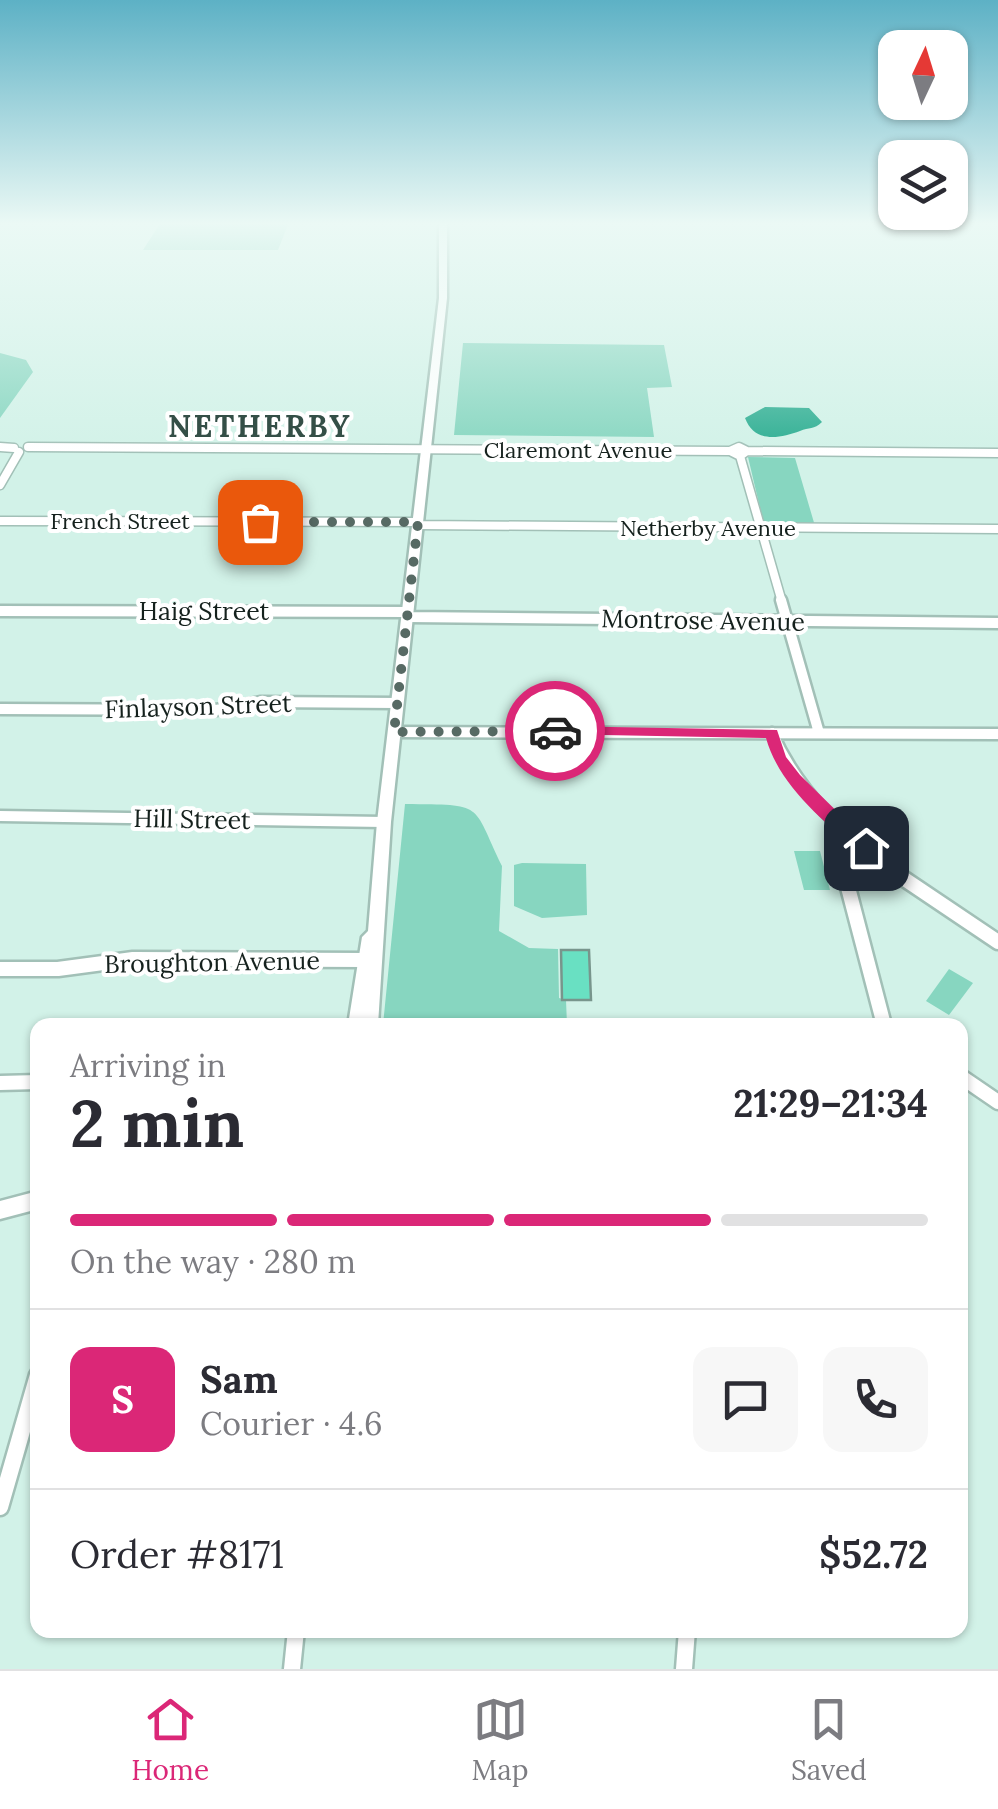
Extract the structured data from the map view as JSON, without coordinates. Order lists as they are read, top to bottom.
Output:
{
  "streets": {
    "street": [
      "Claremont Avenue",
      "French Street",
      "Netherby Avenue",
      "Haig Street",
      "Montrose Avenue",
      "Finlayson Street",
      "Hill Street",
      "Broughton Avenue"
    ]
  },
  "crossings": [
    ["French Street", "Netherby Avenue"],
    ["Haig Street", "Montrose Avenue"]
  ],
  "districts": ["NETHERBY"],
  "north": "top",
  "page": {
    "heading": ["2 min", "Arriving in", "21:29–21:34"],
    "panel": [
      "Sam",
      "Courier · 4.6",
      "Order #8171",
      "$52.72"
    ],
    "bar": "On the way · 280 m",
    "round": "S",
    "tabs": ["Home", "Map", "Saved"]
  }
}
